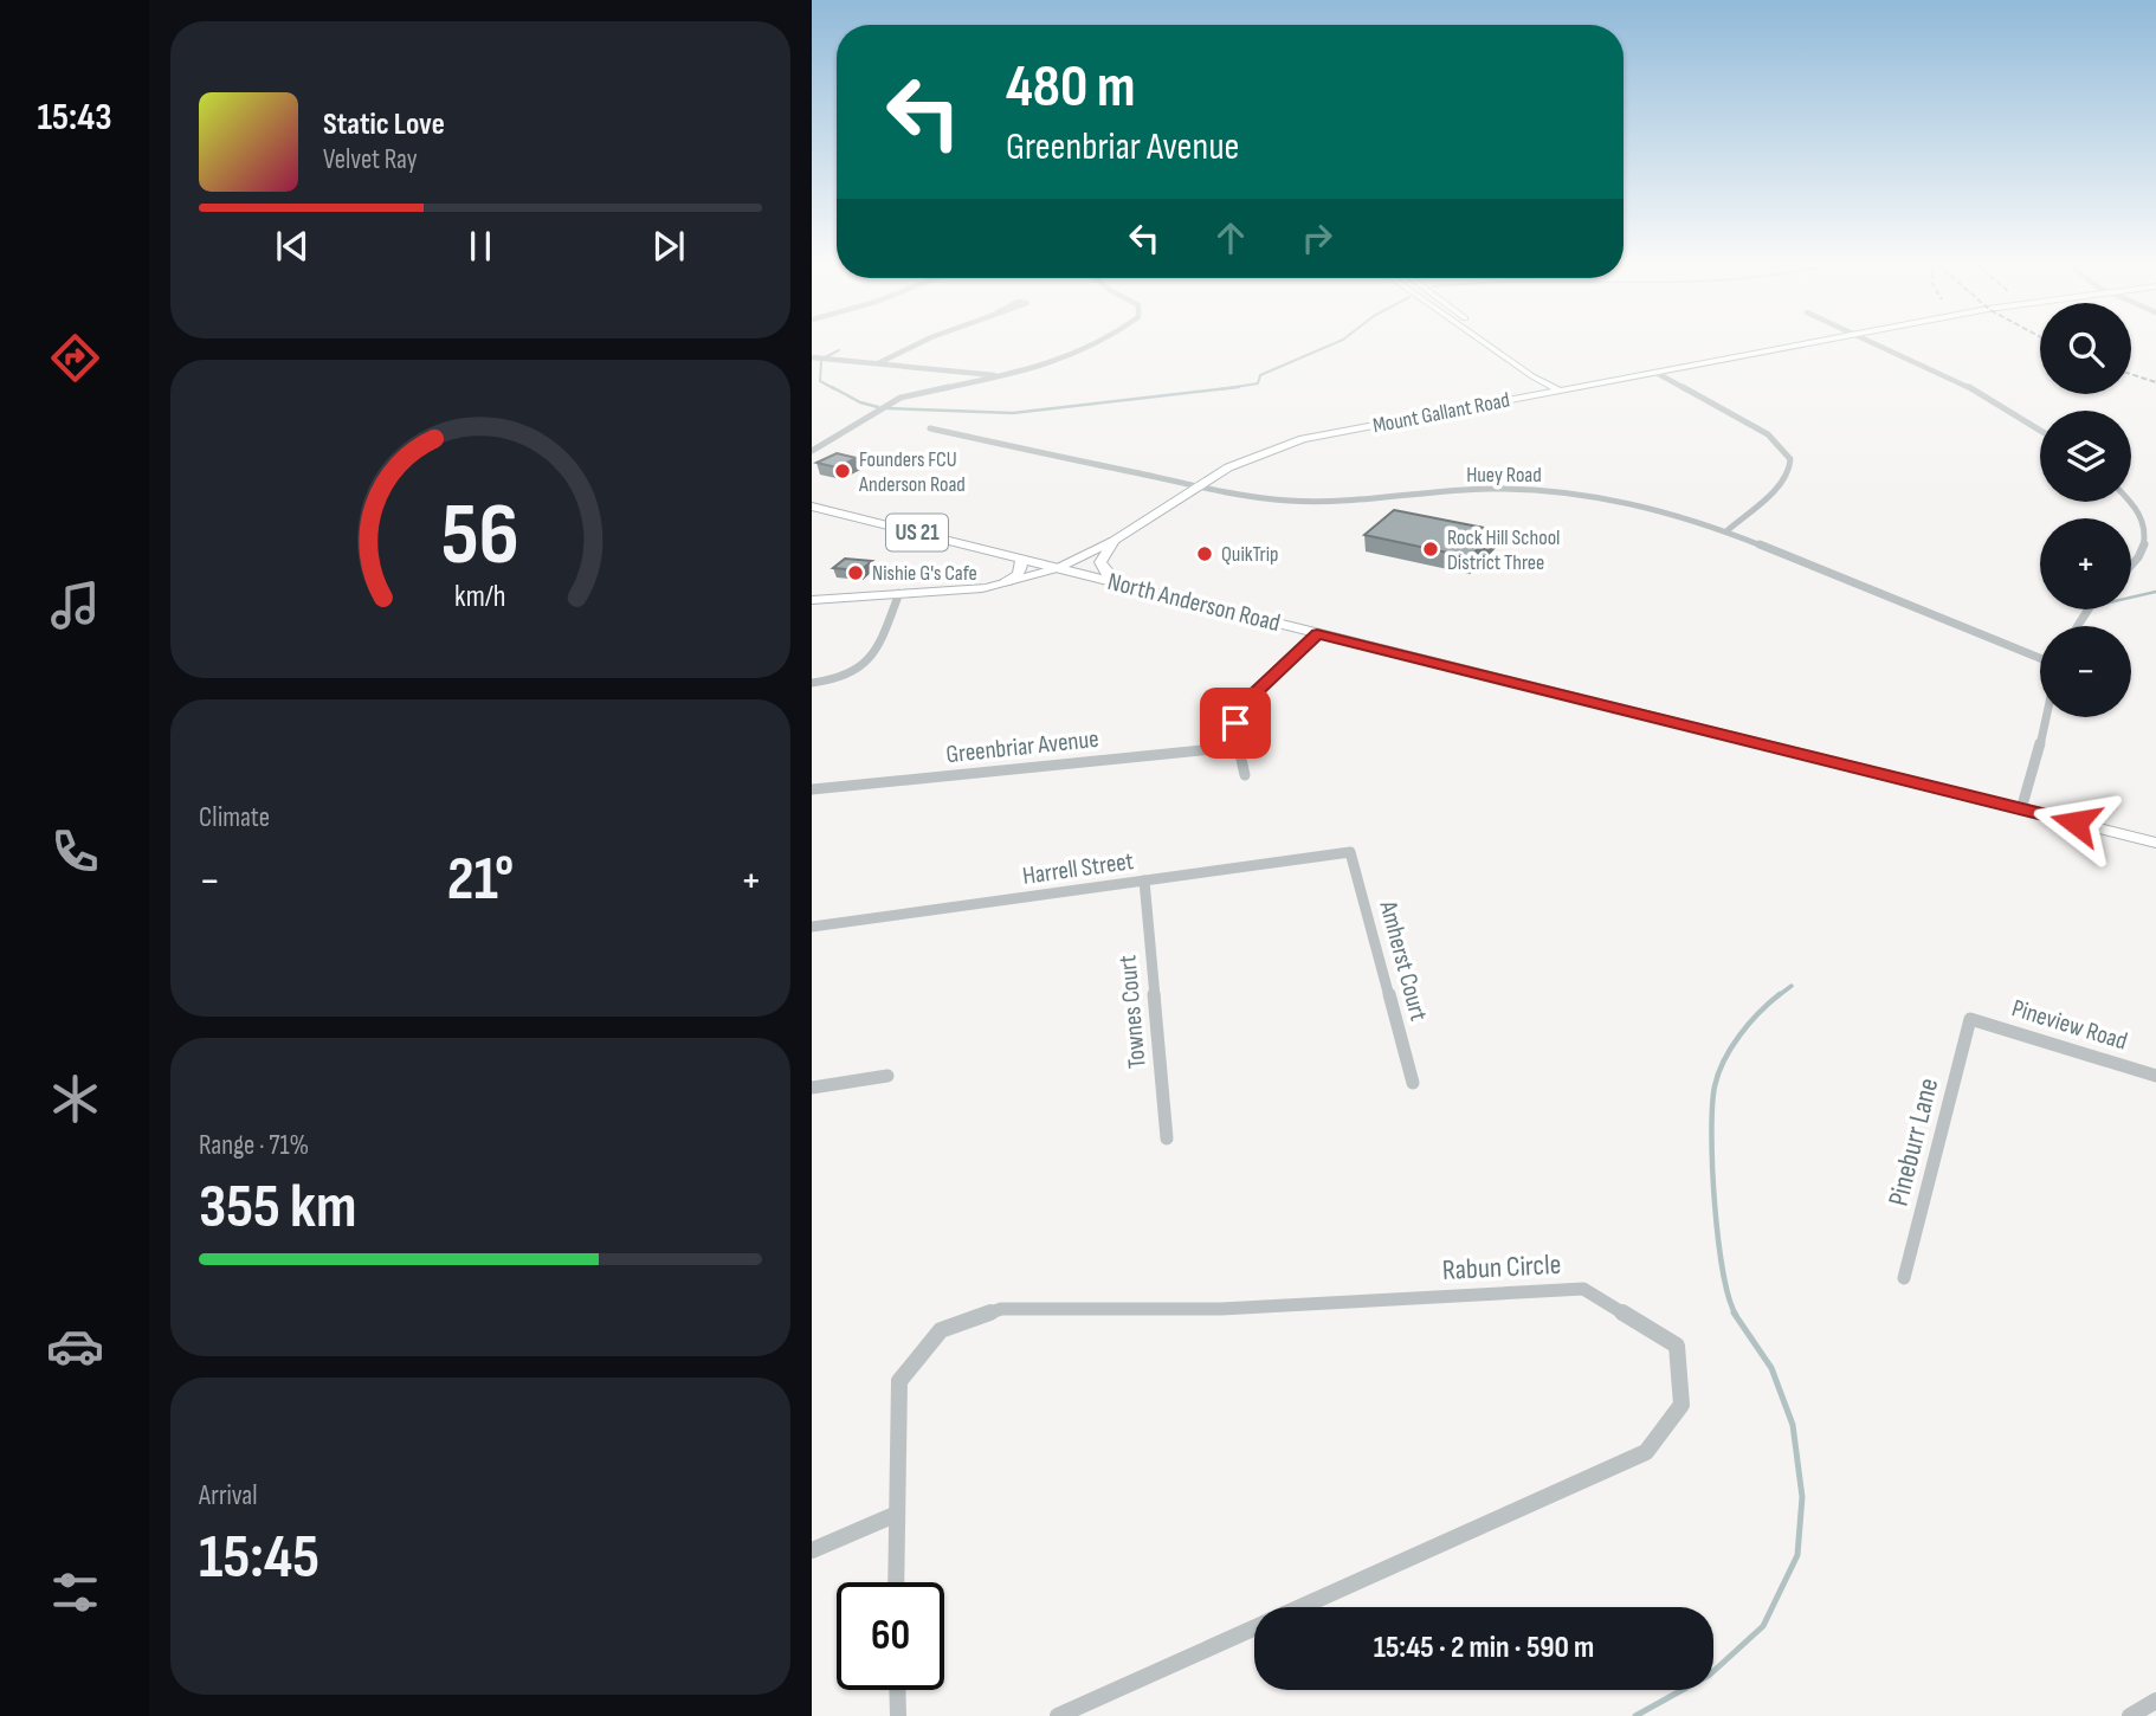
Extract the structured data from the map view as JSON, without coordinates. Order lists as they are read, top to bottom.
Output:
{
  "streets": {
    "main road": ["US 21", "North Anderson Road"],
    "street": [
      "Mount Gallant Road",
      "Huey Road",
      "Greenbriar Avenue",
      "Harrell Street",
      "Amherst Court",
      "Townes Court",
      "Pineview Road",
      "Pineburr Lane",
      "Rabun Circle"
    ]
  },
  "crossings": [
    ["Mount Gallant Road", "Huey Road"],
    ["Mount Gallant Road", "North Anderson Road"],
    ["Harrell Street", "Amherst Court"],
    ["Harrell Street", "Townes Court"],
    ["Pineview Road", "Pineburr Lane"]
  ],
  "places": [
    "Founders FCU Anderson Road",
    "Rock Hill School District Three",
    "QuikTrip",
    "Nishie G's Cafe"
  ],
  "page": {
    "tabs": "15:43",
    "turn": ["480 m", "Greenbriar Avenue"],
    "song": ["Static Love", "Velvet Ray"],
    "map_buttons": ["+", "−"],
    "tile": [
      "Climate",
      ["Range · 71%", "355 km"],
      ["Arrival", "15:45"]
    ],
    "heat": ["−", "21°", "+"],
    "limit": "60",
    "trip": "15:45 · 2 min · 590 m",
    "gauge": ["56", "km/h"]
  }
}
